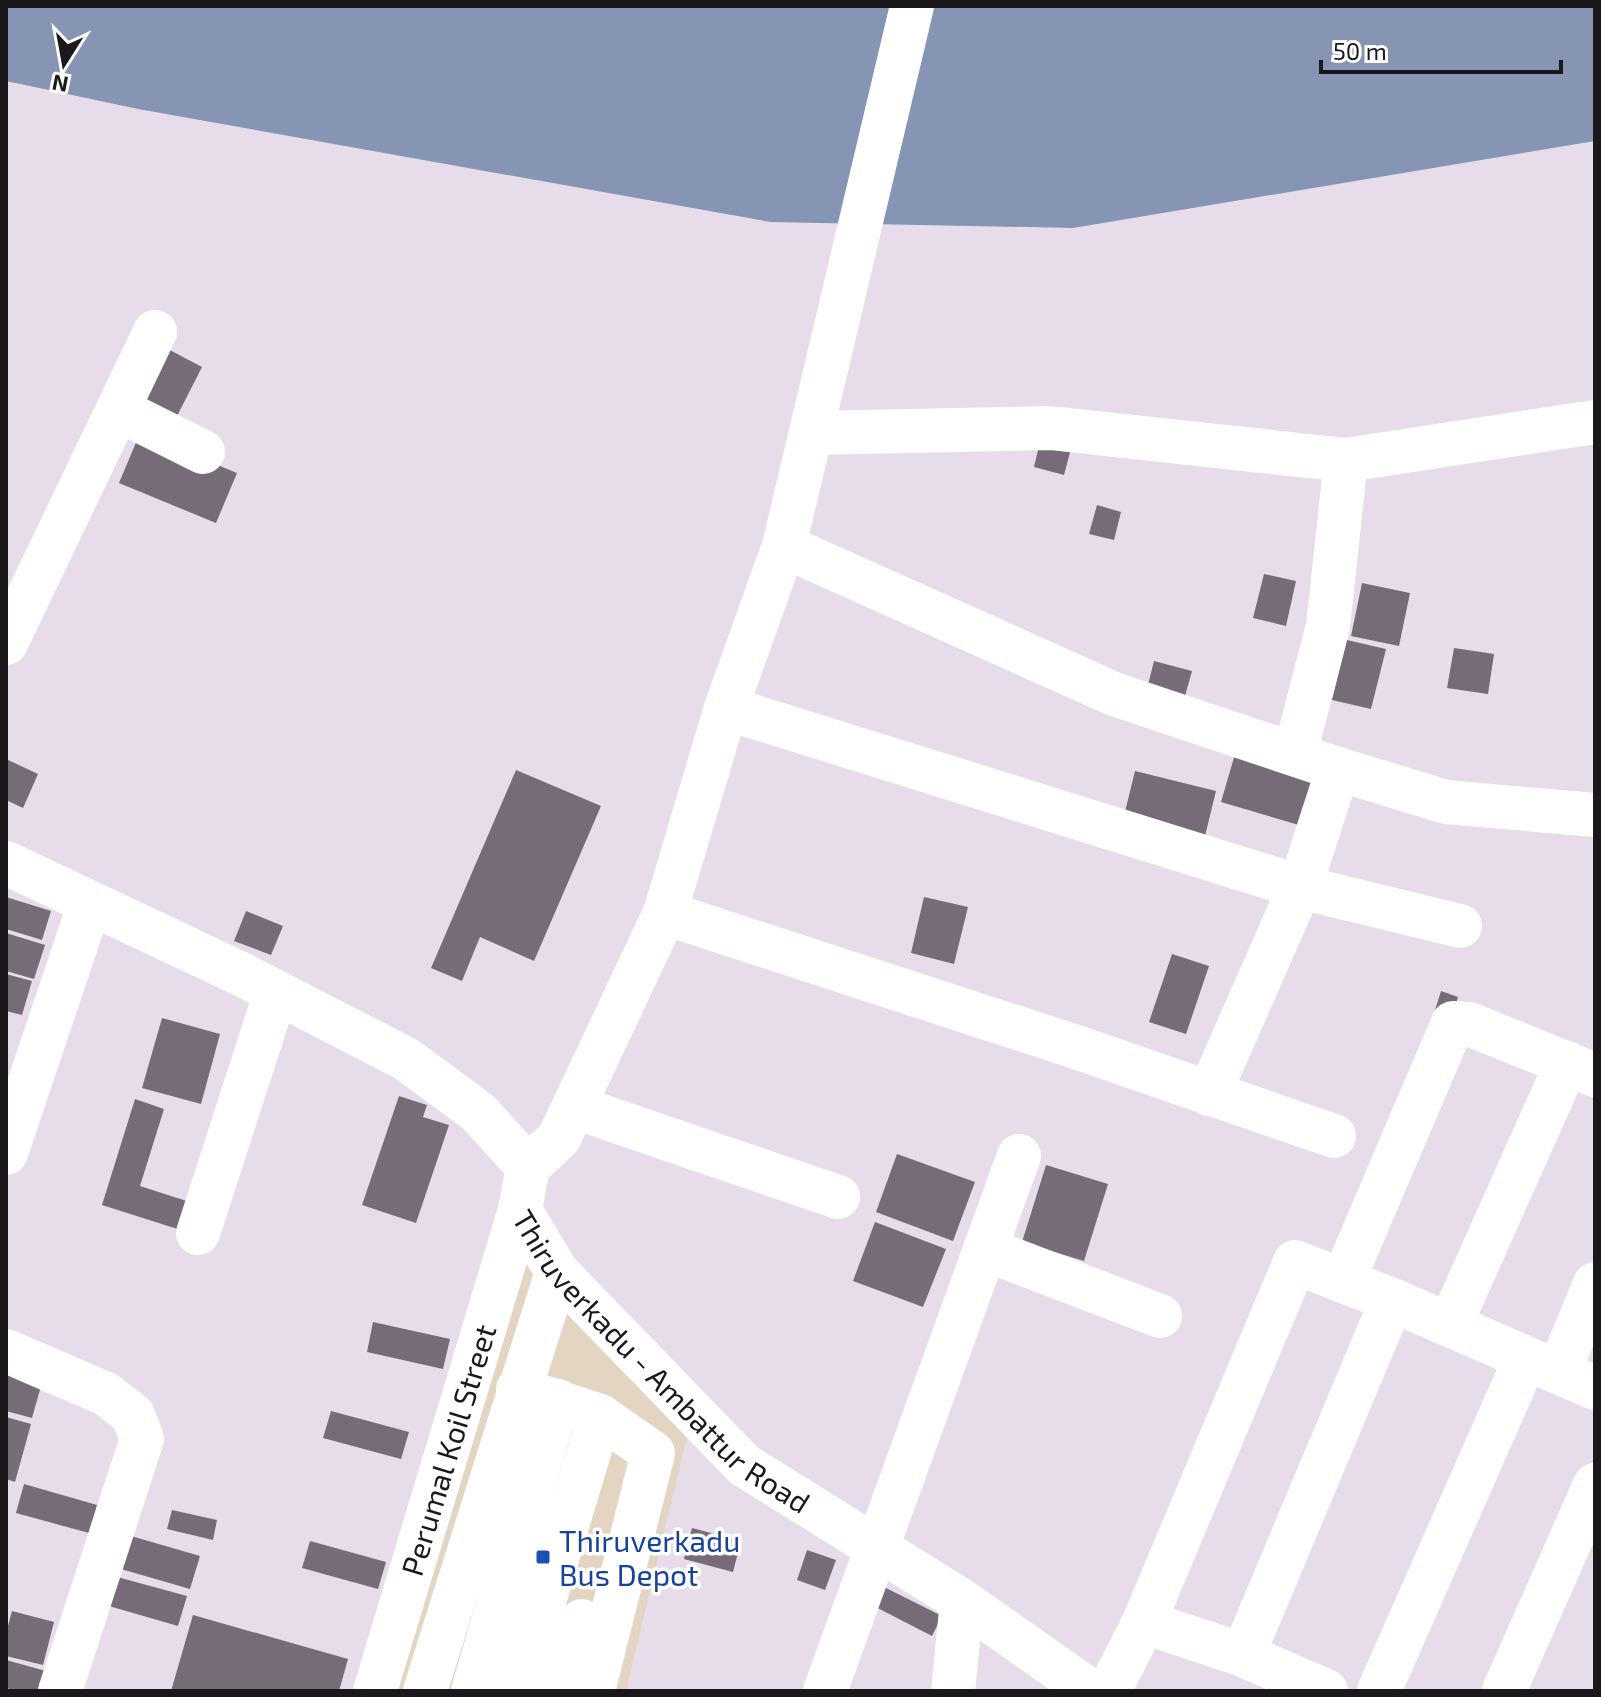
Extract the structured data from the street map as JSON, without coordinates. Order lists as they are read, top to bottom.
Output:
{
  "streets": {
    "street": ["Thiruverkadu - Ambattur Road", "Perumal Koil Street"]
  },
  "crossings": [
    ["Thiruverkadu - Ambattur Road", "Perumal Koil Street"]
  ],
  "places": {
    "transit": ["Thiruverkadu Bus Depot"]
  },
  "scale_bar": "50 m",
  "north": "bottom"
}
